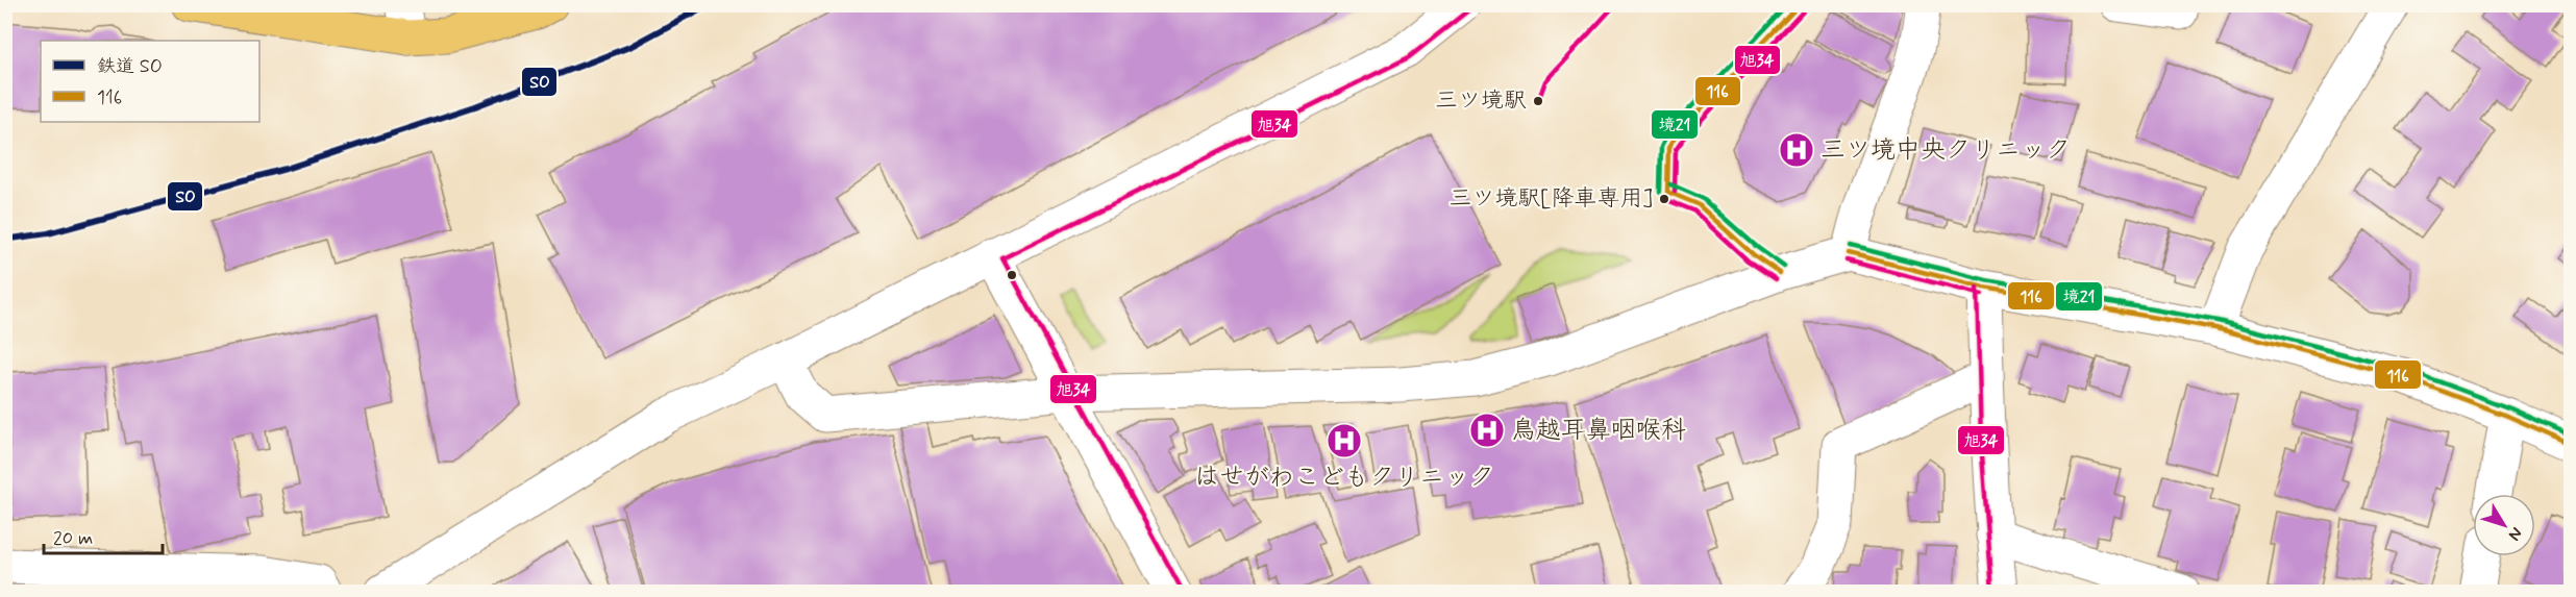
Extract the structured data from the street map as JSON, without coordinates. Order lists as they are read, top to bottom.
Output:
{
  "places": {
    "other": ["三ツ境駅", "三ツ境駅[降車専用]"],
    "hospital": ["三ツ境中央クリニック", "鳥越耳鼻咽喉科", "はせがわこどもクリニック"]
  },
  "lines": [
    "rail line SO",
    "transit line 116",
    "transit line 境21",
    "transit line 旭34"
  ],
  "legend": ["鉄道 SO", "116"],
  "scale_bar": "20 m",
  "north": "bottom right"
}
